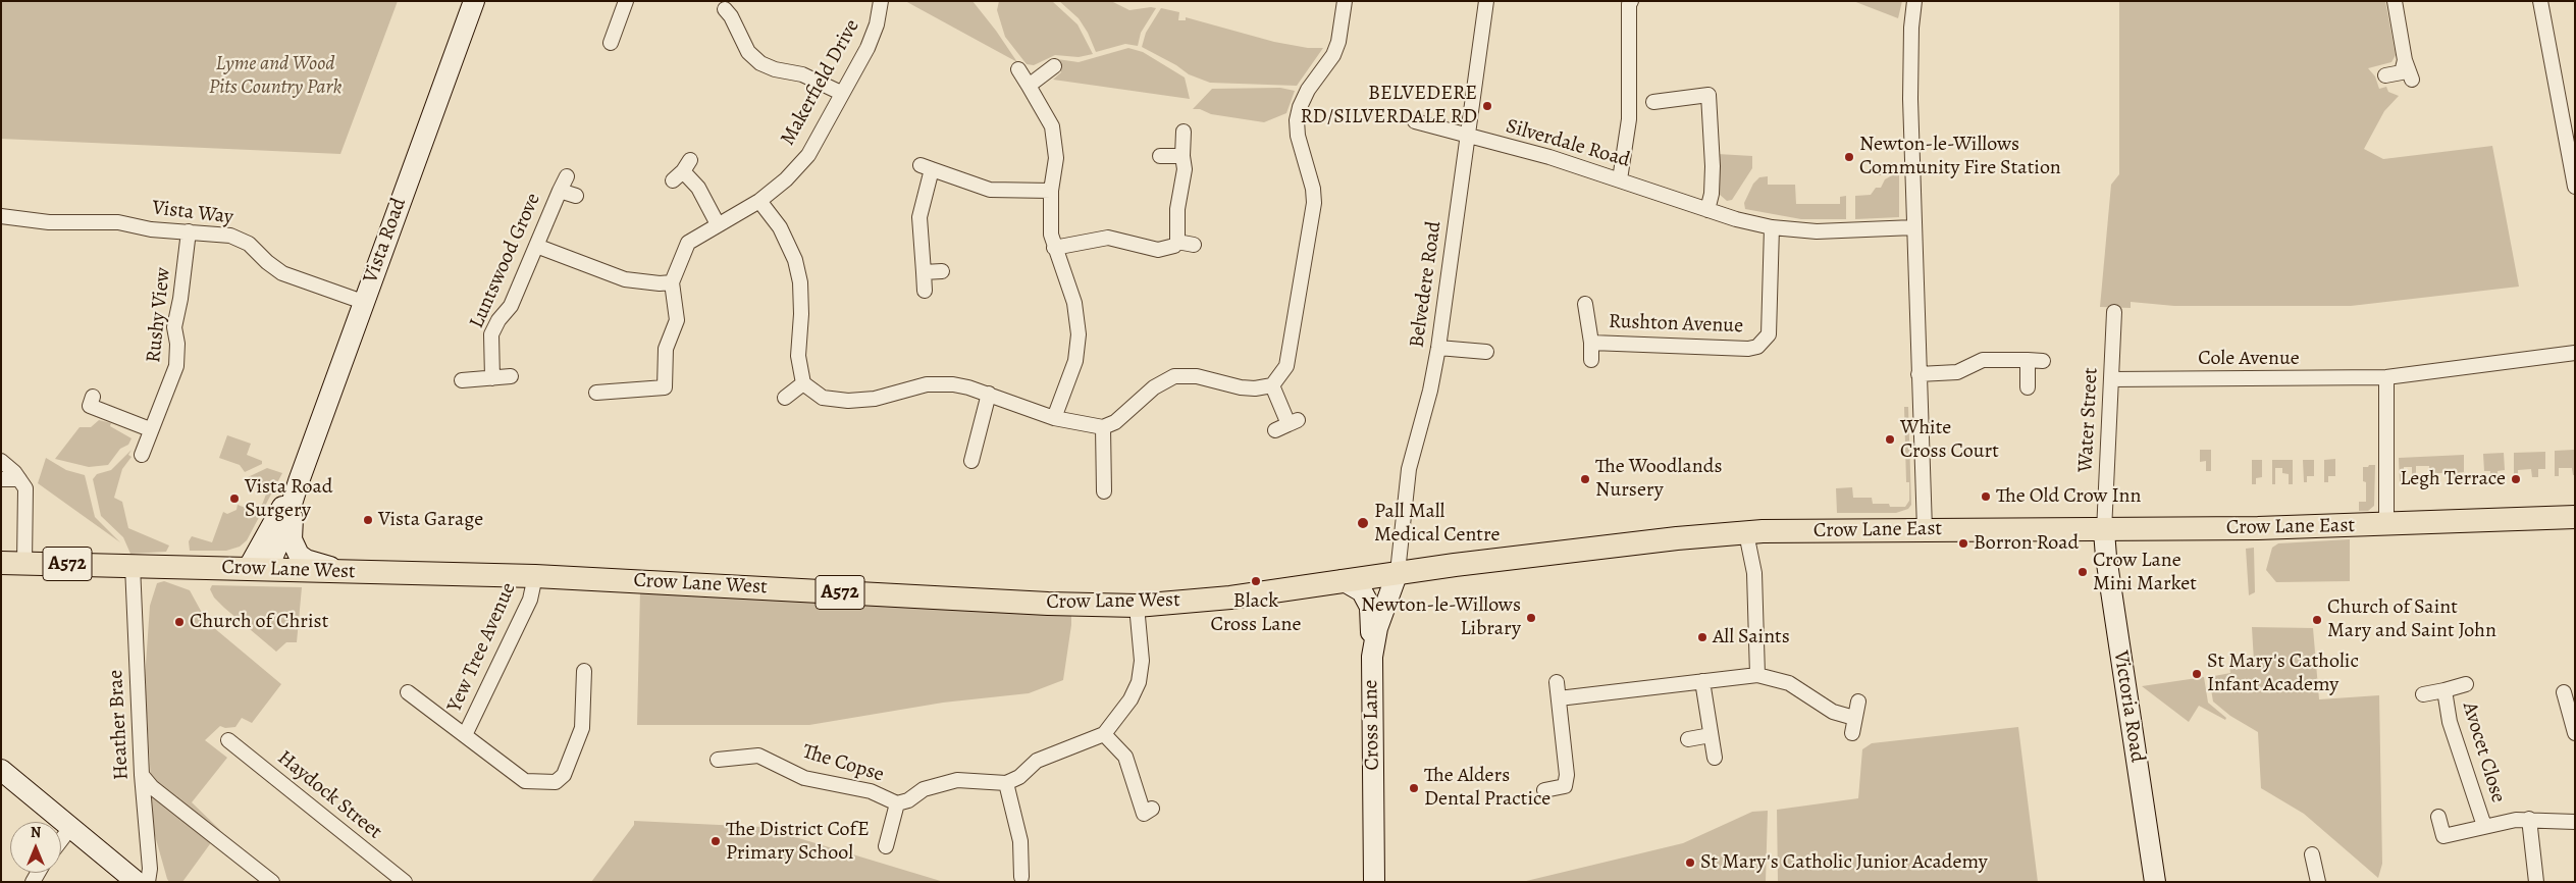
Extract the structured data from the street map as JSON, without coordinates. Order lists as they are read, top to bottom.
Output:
{
  "streets": {
    "main road": ["Crow Lane East", "A572", "Crow Lane West"],
    "street": [
      "Makerfield Drive",
      "Silverdale Road",
      "Vista Way",
      "Vista Road",
      "Luntswood Grove",
      "Belvedere Road",
      "Rushy View",
      "Rushton Avenue",
      "Cole Avenue",
      "Water Street",
      "Yew Tree Avenue",
      "Victoria Road",
      "Heather Brae",
      "Cross Lane",
      "Avocet Close",
      "The Copse",
      "Haydock Street"
    ]
  },
  "crossings": [
    ["Silverdale Road", "Belvedere Road"],
    ["Silverdale Road", "Rushton Avenue"],
    ["Vista Way", "Vista Road"],
    ["Vista Way", "Rushy View"],
    ["Vista Road", "Crow Lane West"],
    ["Belvedere Road", "Crow Lane East"],
    ["Belvedere Road", "Crow Lane West"],
    ["Belvedere Road", "Cross Lane"],
    ["Cole Avenue", "Water Street"],
    ["Water Street", "Crow Lane East"],
    ["Water Street", "Victoria Road"],
    ["Crow Lane East", "Crow Lane West"],
    ["Crow Lane East", "Victoria Road"],
    ["Crow Lane East", "Cross Lane"],
    ["Crow Lane West", "Yew Tree Avenue"],
    ["Crow Lane West", "Heather Brae"],
    ["Crow Lane West", "Cross Lane"]
  ],
  "parks": ["Lyme and Wood Pits Country Park"],
  "places": [
    "BELVEDERE RD/SILVERDALE RD",
    "Newton-le-Willows Community Fire Station",
    "White Cross Court",
    "The Woodlands Nursery",
    "Legh Terrace",
    "The Old Crow Inn",
    "Vista Road Surgery",
    "Vista Garage",
    "Pall Mall Medical Centre",
    "Borron Road",
    "Crow Lane Mini Market",
    "Black Cross Lane",
    "Newton-le-Willows Library",
    "Church of Saint Mary and Saint John",
    "Church of Christ",
    "All Saints",
    "St Mary's Catholic Infant Academy",
    "The Alders Dental Practice",
    "The District CofE Primary School",
    "St Mary's Catholic Junior Academy"
  ],
  "north": "top"
}
